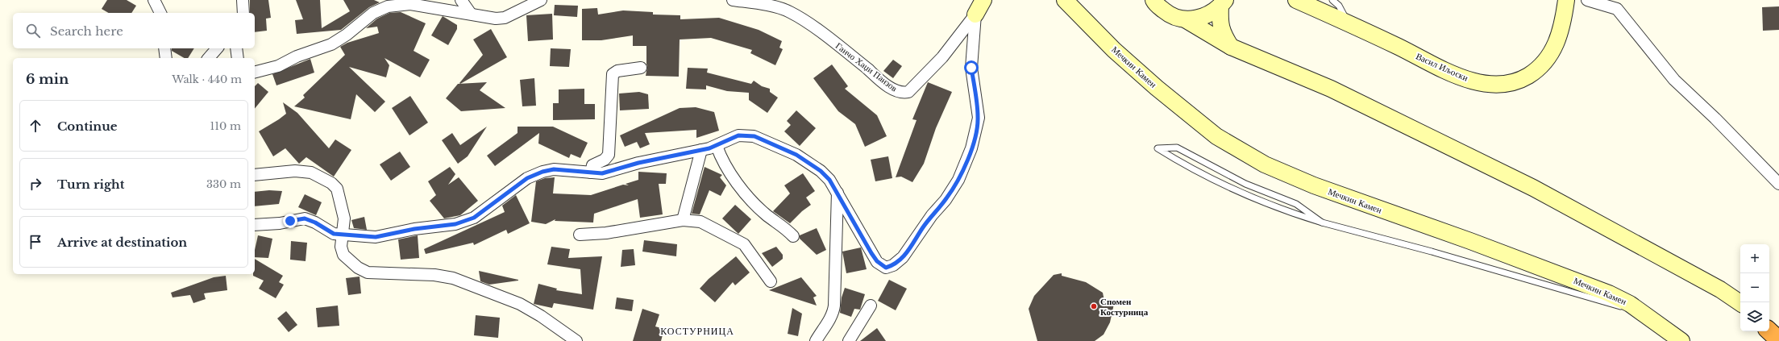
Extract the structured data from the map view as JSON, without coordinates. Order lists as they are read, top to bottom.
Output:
{
  "streets": {
    "main road": ["Мечкин Камен", "Васил Иљоски"],
    "street": ["Ганчо Хаџи Панзов"]
  },
  "districts": ["КОСТУРНИЦА"],
  "places": ["Спомен Костурница"],
  "page": {
    "search": "Search here",
    "heading": ["6 min", "Walk · 440 m"],
    "list": [
      ["Continue", "110 m"],
      ["Turn right", "330 m"],
      "Arrive at destination"
    ],
    "map_buttons": ["+", "−"]
  }
}
